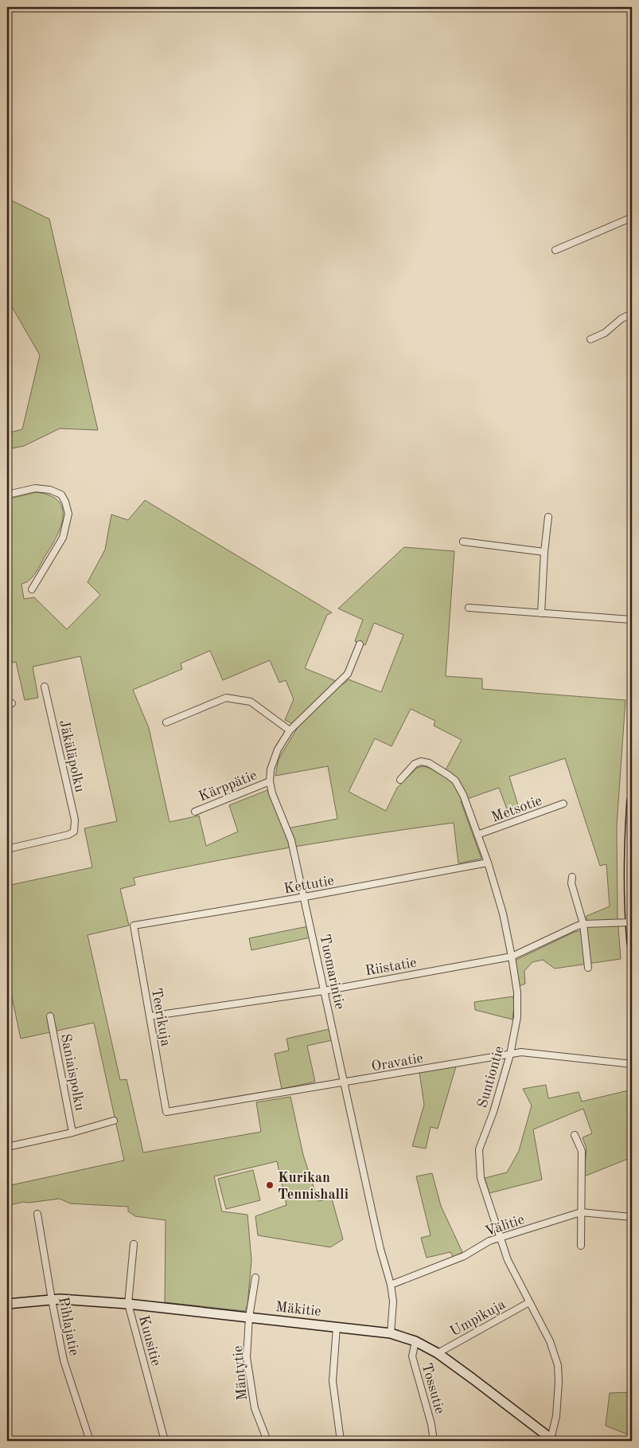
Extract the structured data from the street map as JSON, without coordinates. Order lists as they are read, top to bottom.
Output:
{
  "streets": {
    "street": [
      "Jäkäläpolku",
      "Kärppätie",
      "Metsotie",
      "Kettutie",
      "Riistatie",
      "Tuomarintie",
      "Teerikuja",
      "Oravatie",
      "Saniaispolku",
      "Suntiontie",
      "Välitie",
      "Mäkitie",
      "Umpikuja",
      "Pihlajatie",
      "Kuusitie",
      "Mäntytie",
      "Tossutie"
    ]
  },
  "crossings": [
    ["Kärppätie", "Tuomarintie"],
    ["Metsotie", "Suntiontie"],
    ["Kettutie", "Tuomarintie"],
    ["Kettutie", "Teerikuja"],
    ["Kettutie", "Suntiontie"],
    ["Riistatie", "Tuomarintie"],
    ["Riistatie", "Teerikuja"],
    ["Riistatie", "Suntiontie"],
    ["Tuomarintie", "Oravatie"],
    ["Tuomarintie", "Välitie"],
    ["Tuomarintie", "Mäkitie"],
    ["Teerikuja", "Oravatie"],
    ["Oravatie", "Suntiontie"],
    ["Suntiontie", "Välitie"],
    ["Suntiontie", "Mäkitie"],
    ["Suntiontie", "Umpikuja"],
    ["Mäkitie", "Umpikuja"],
    ["Mäkitie", "Pihlajatie"],
    ["Mäkitie", "Kuusitie"],
    ["Mäkitie", "Mäntytie"],
    ["Mäkitie", "Tossutie"]
  ],
  "places": ["Kurikan Tennishalli"]
}
